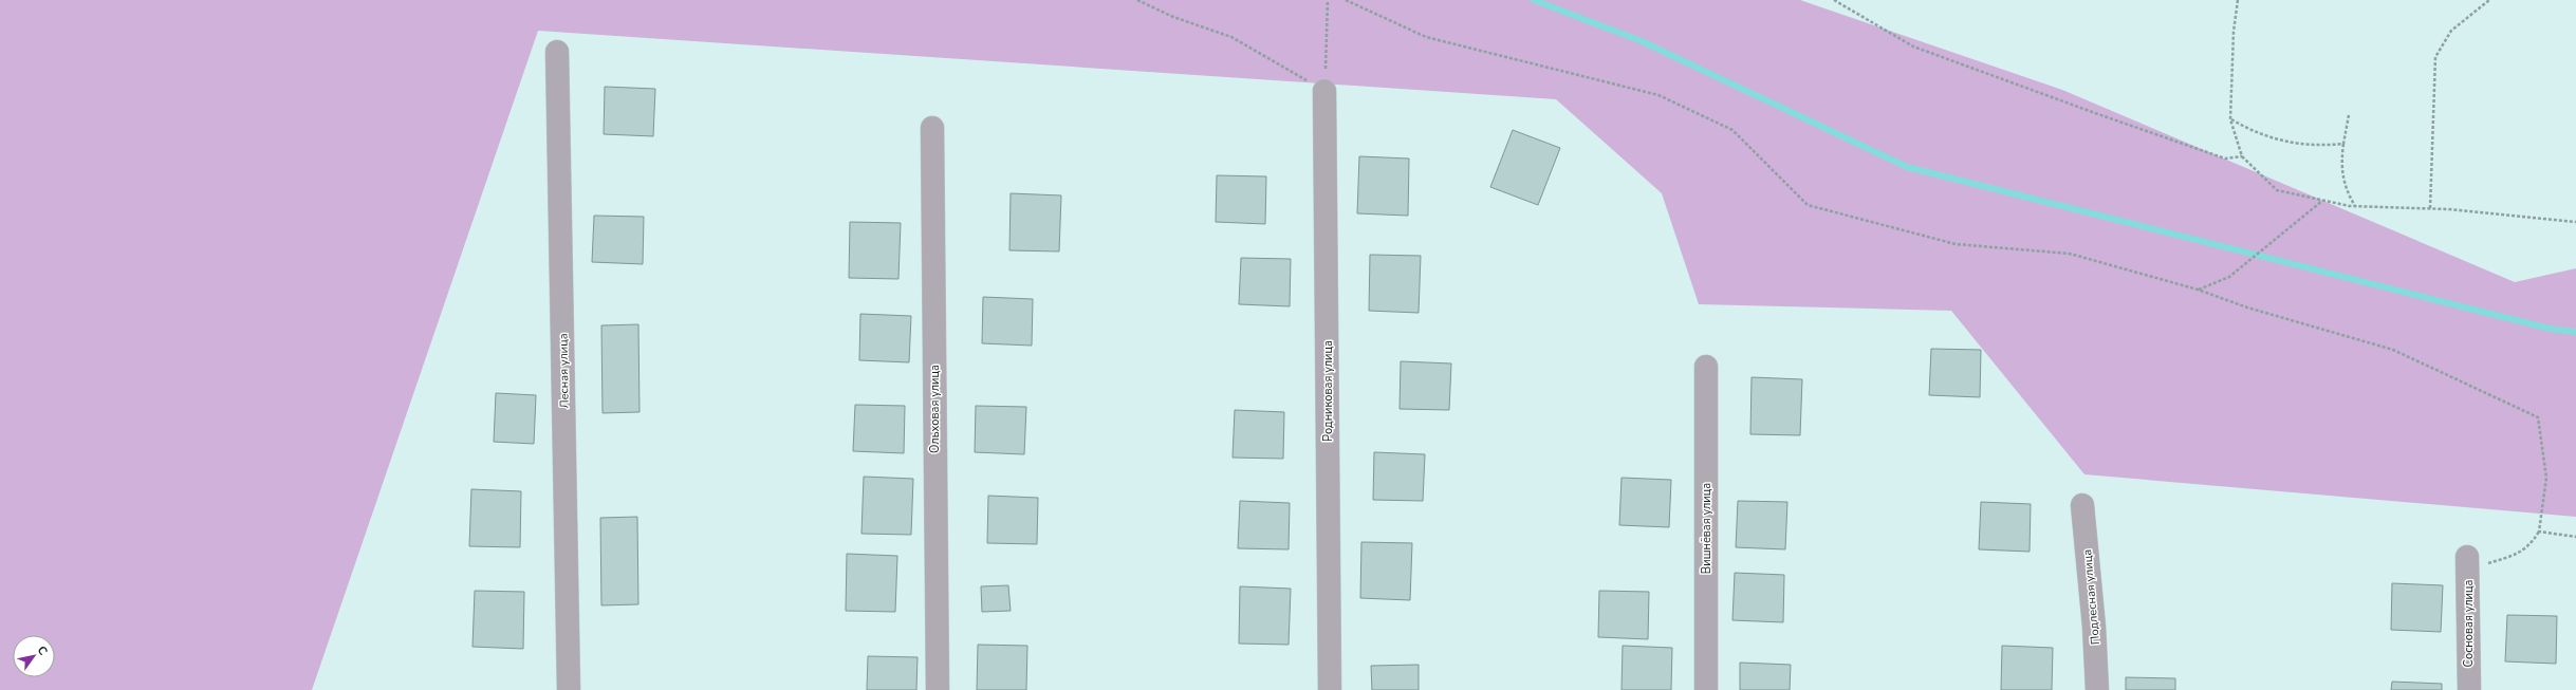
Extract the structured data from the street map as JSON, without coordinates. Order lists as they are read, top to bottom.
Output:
{
  "streets": {
    "street": [
      "Лесная улица",
      "Родниковая улица",
      "Ольховая улица",
      "Вишнёвая улица",
      "Подлесная улица",
      "Сосновая улица"
    ]
  },
  "north": "top right"
}
